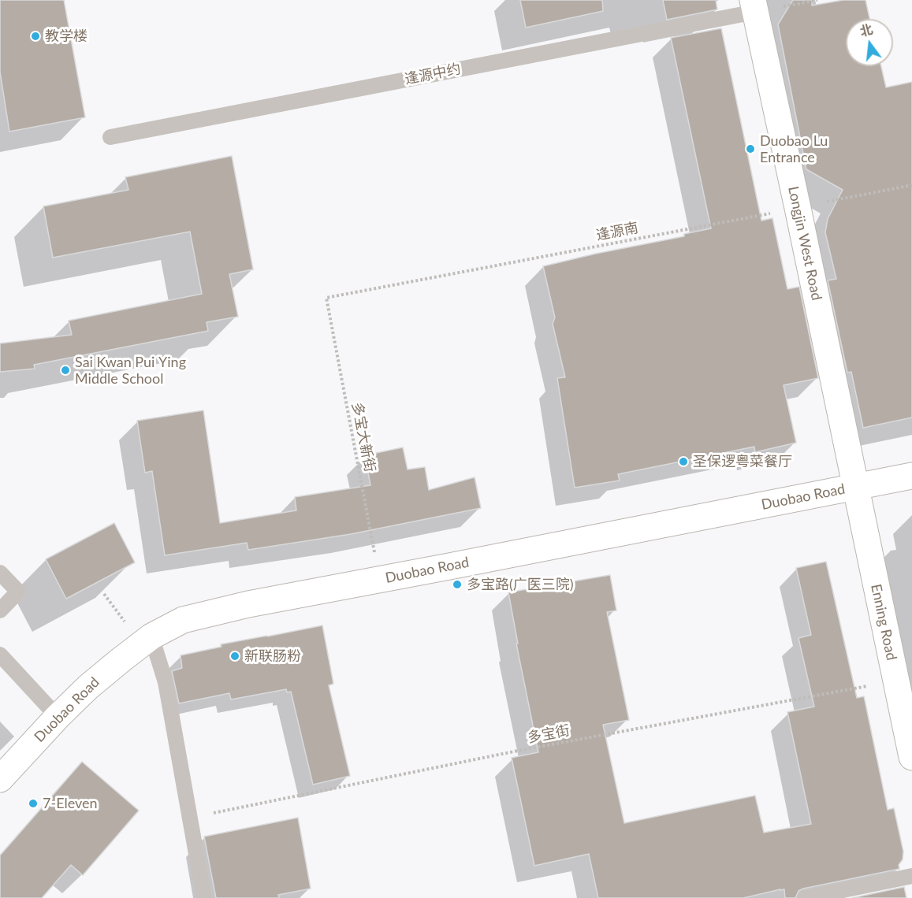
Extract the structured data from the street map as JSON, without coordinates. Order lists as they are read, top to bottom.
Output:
{
  "streets": {
    "street": ["Longjin West Road", "Duobao Road", "Enning Road"],
    "lane": ["逢源中约"],
    "path": ["逢源南", "多宝大新街", "多宝街"]
  },
  "crossings": [
    ["逢源中约", "Longjin West Road"],
    ["逢源南", "Longjin West Road"],
    ["逢源南", "多宝大新街"],
    ["Longjin West Road", "Duobao Road"],
    ["Longjin West Road", "Enning Road"],
    ["多宝大新街", "Duobao Road"],
    ["Duobao Road", "Enning Road"],
    ["Enning Road", "多宝街"]
  ],
  "places": [
    "教学楼",
    "Duobao Lu Entrance",
    "Sai Kwan Pui Ying Middle School",
    "圣保逻粤菜餐厅",
    "多宝路(广医三院)",
    "新联肠粉",
    "7-Eleven"
  ],
  "north": "top"
}
